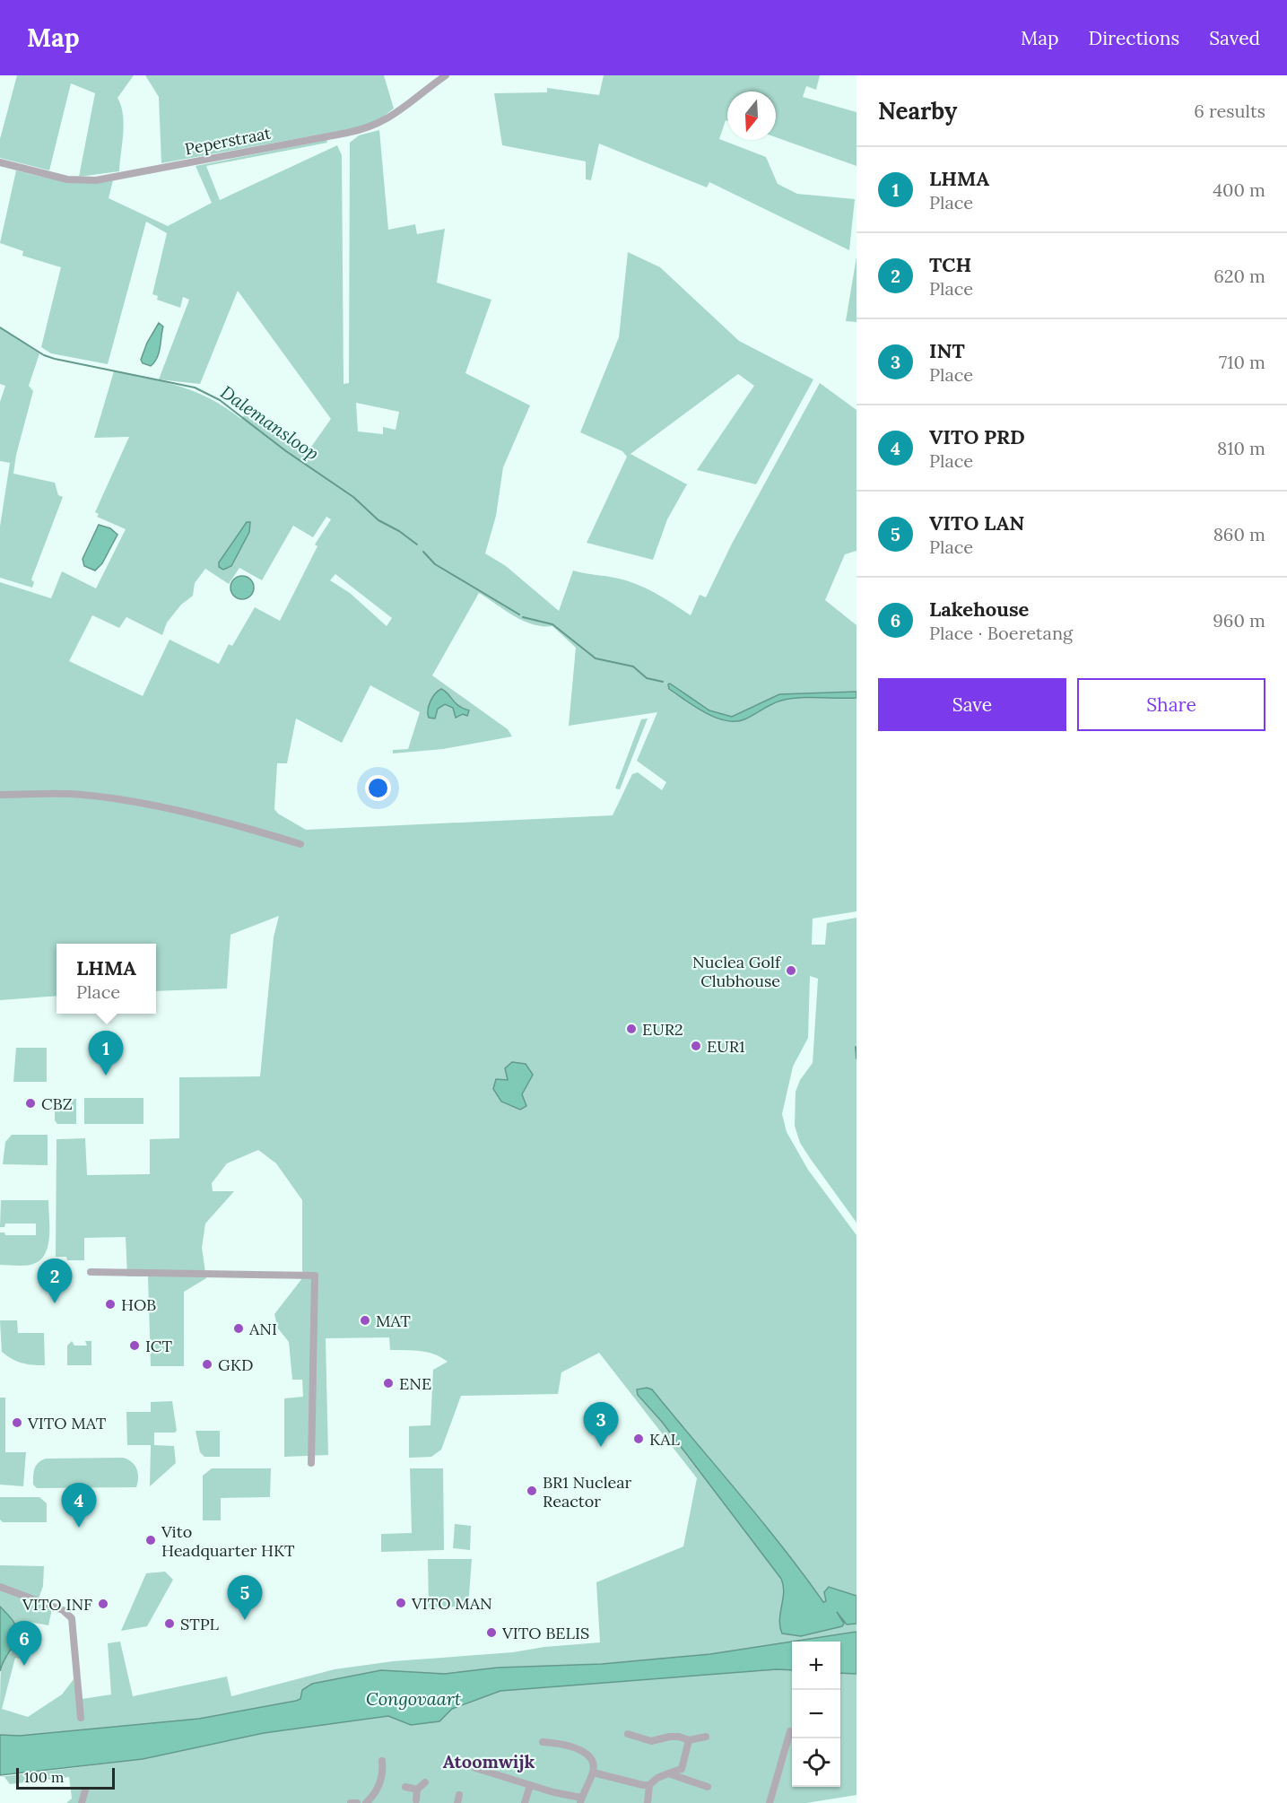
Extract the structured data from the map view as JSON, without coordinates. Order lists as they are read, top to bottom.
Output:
{
  "streets": {
    "street": ["Peperstraat"]
  },
  "districts": ["Atoomwijk"],
  "water": ["Dalemansloop", "Congovaart"],
  "places": [
    "Nuclea Golf Clubhouse",
    "EUR2",
    "EUR1",
    "CBZ",
    "HOB",
    "MAT",
    "ANI",
    "ICT",
    "GKD",
    "ENE",
    "VITO MAT",
    "KAL",
    "BR1 Nuclear Reactor",
    "Vito Headquarter HKT",
    "VITO MAN",
    "VITO INF",
    "STPL",
    "VITO BELIS"
  ],
  "scale_bar": "100 m",
  "north": "bottom",
  "page": {
    "header": "Map",
    "nav": ["Map", "Directions", "Saved"],
    "heading": ["Nearby", "6 results"],
    "list": [
      {
        "mark": "1",
        "name": "LHMA",
        "note": "Place",
        "value": "400 m"
      },
      {
        "mark": "2",
        "name": "TCH",
        "note": "Place",
        "value": "620 m"
      },
      {
        "mark": "3",
        "name": "INT",
        "note": "Place",
        "value": "710 m"
      },
      {
        "mark": "4",
        "name": "VITO PRD",
        "note": "Place",
        "value": "810 m"
      },
      {
        "mark": "5",
        "name": "VITO LAN",
        "note": "Place",
        "value": "860 m"
      },
      {
        "mark": "6",
        "name": "Lakehouse",
        "note": "Place · Boeretang",
        "value": "960 m"
      }
    ],
    "buttons": ["Save", "Share"],
    "popup": ["LHMA", "Place"],
    "pins": [
      "1",
      "2",
      "3",
      "4",
      "5",
      "6"
    ],
    "map_buttons": ["+", "−"],
    "scale": "100 m"
  }
}
